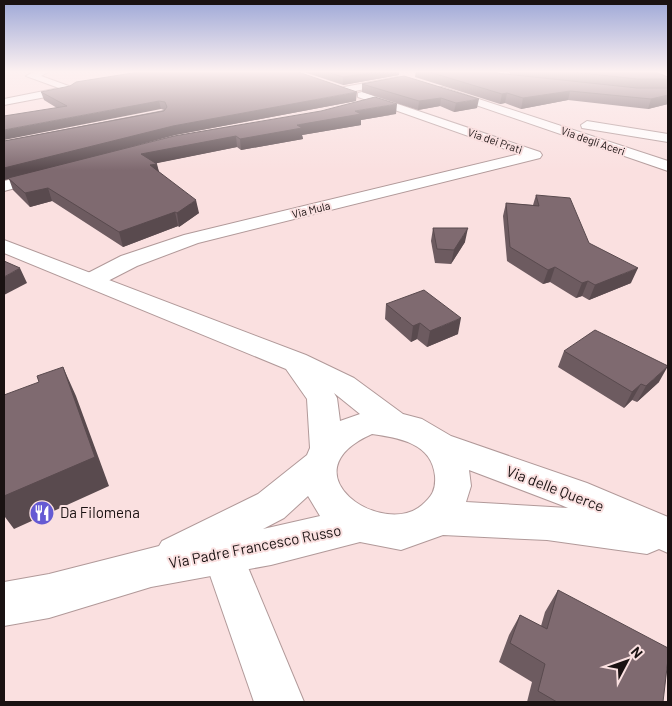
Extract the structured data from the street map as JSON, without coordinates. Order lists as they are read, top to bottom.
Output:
{
  "streets": {
    "street": [
      "Via dei Prati",
      "Via degli Aceri",
      "Via Mula",
      "Via delle Querce",
      "Via Padre Francesco Russo"
    ]
  },
  "crossings": [
    ["Via dei Prati", "Via Mula"],
    ["Via delle Querce", "Via Padre Francesco Russo"]
  ],
  "places": {
    "restaurant": ["Da Filomena"]
  },
  "north": "top right"
}
